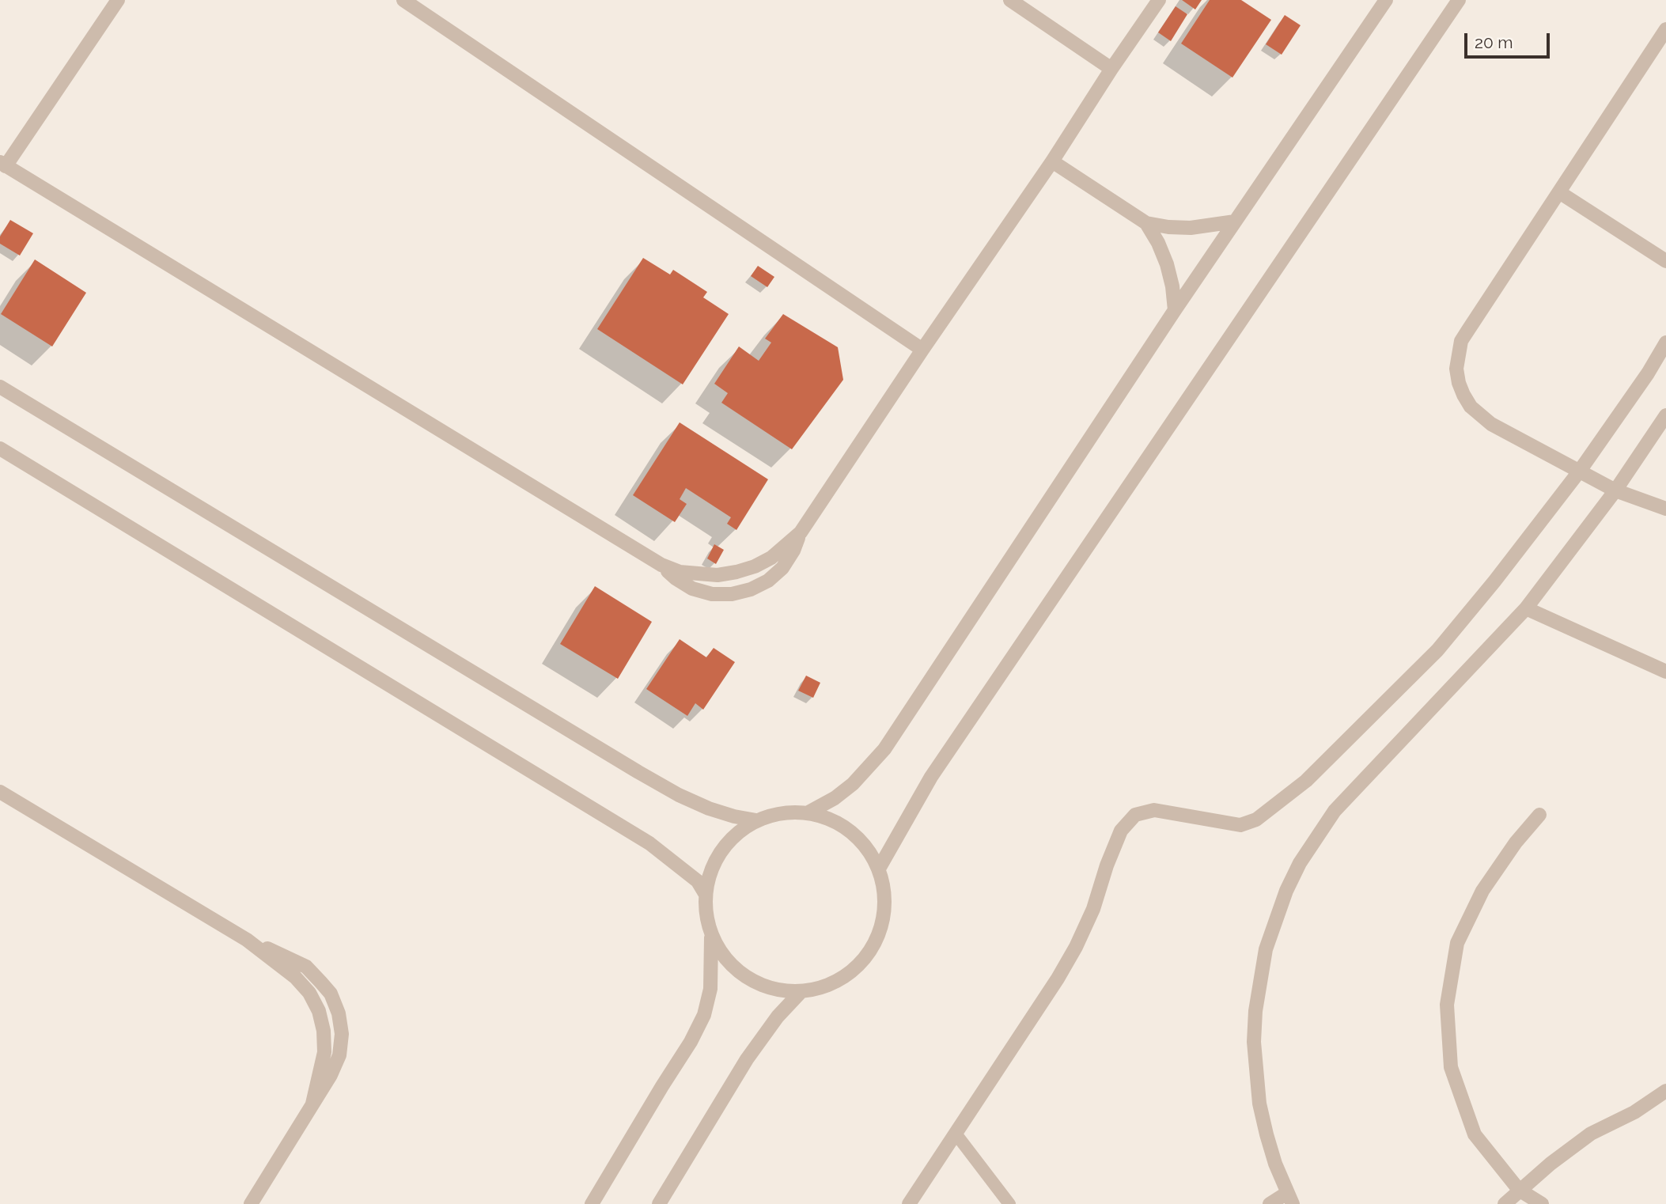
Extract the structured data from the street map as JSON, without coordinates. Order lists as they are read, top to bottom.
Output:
{
  "scale_bar": "20 m"
}
